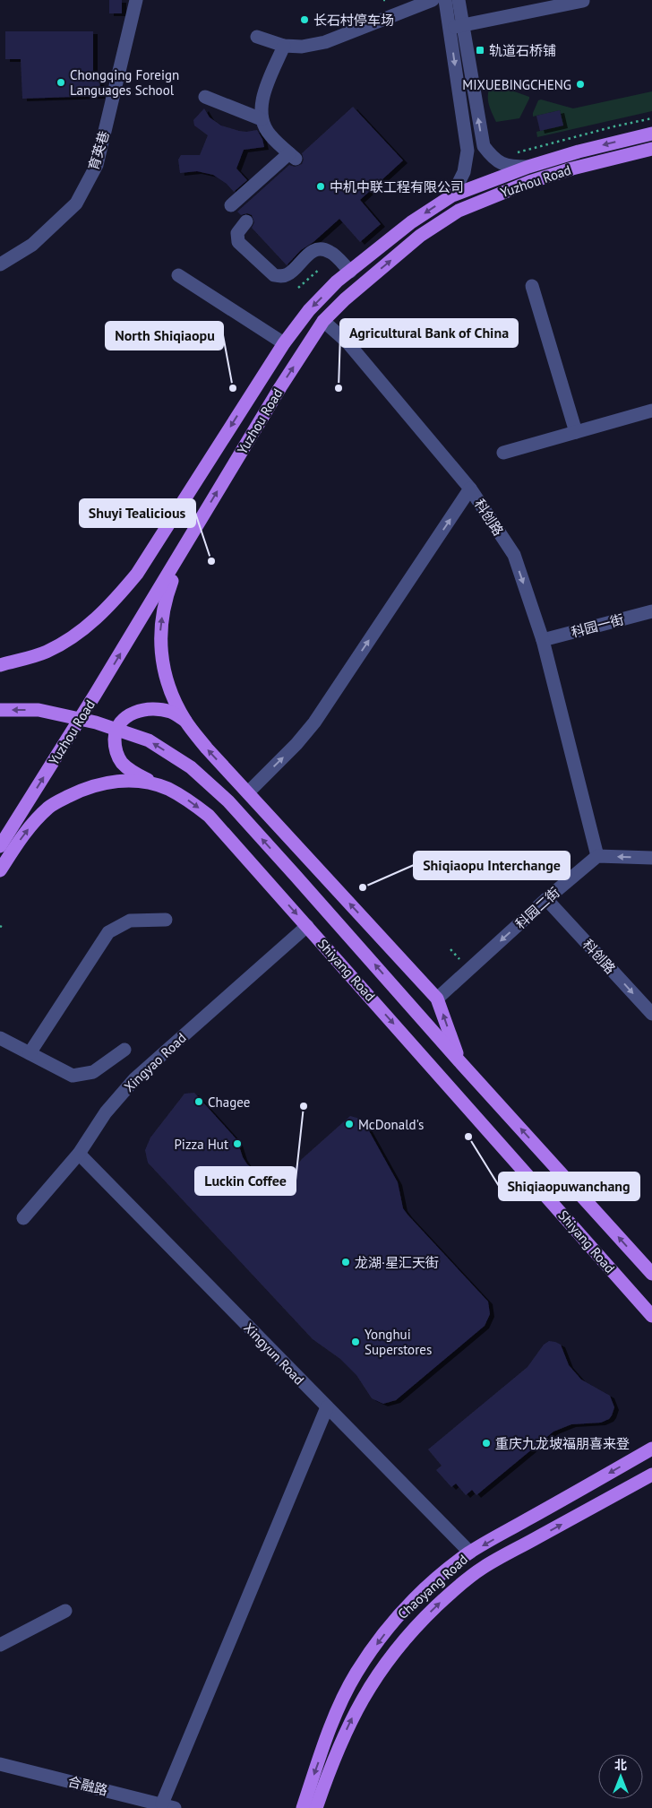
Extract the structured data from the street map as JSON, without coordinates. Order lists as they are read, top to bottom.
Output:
{
  "streets": {
    "main road": ["Yuzhou Road", "Shiyang Road", "Chaoyang Road"],
    "street": [
      "育英巷",
      "科创路",
      "科园一街",
      "科园二街",
      "Xingyao Road",
      "Xingyun Road",
      "合融路"
    ]
  },
  "crossings": [
    ["科创路", "科园一街"],
    ["科创路", "科园二街"],
    ["Shiyang Road", "Xingyao Road"],
    ["Xingyao Road", "Xingyun Road"],
    ["Xingyun Road", "Chaoyang Road"]
  ],
  "one_way": ["科园二街"],
  "places": {
    "other": [
      "长石村停车场",
      "Chongqing Foreign Languages School",
      "MIXUEBINGCHENG",
      "中机中联工程有限公司",
      "North Shiqiaopu",
      "Agricultural Bank of China",
      "Shuyi Tealicious",
      "Shiqiaopu Interchange",
      "Chagee",
      "Luckin Coffee",
      "McDonald's",
      "Shiqiaopuwanchang",
      "Pizza Hut",
      "龙湖·星汇天街",
      "Yonghui Superstores",
      "重庆九龙坡福朋喜来登"
    ],
    "transit": ["轨道石桥铺"]
  },
  "north": "top"
}
